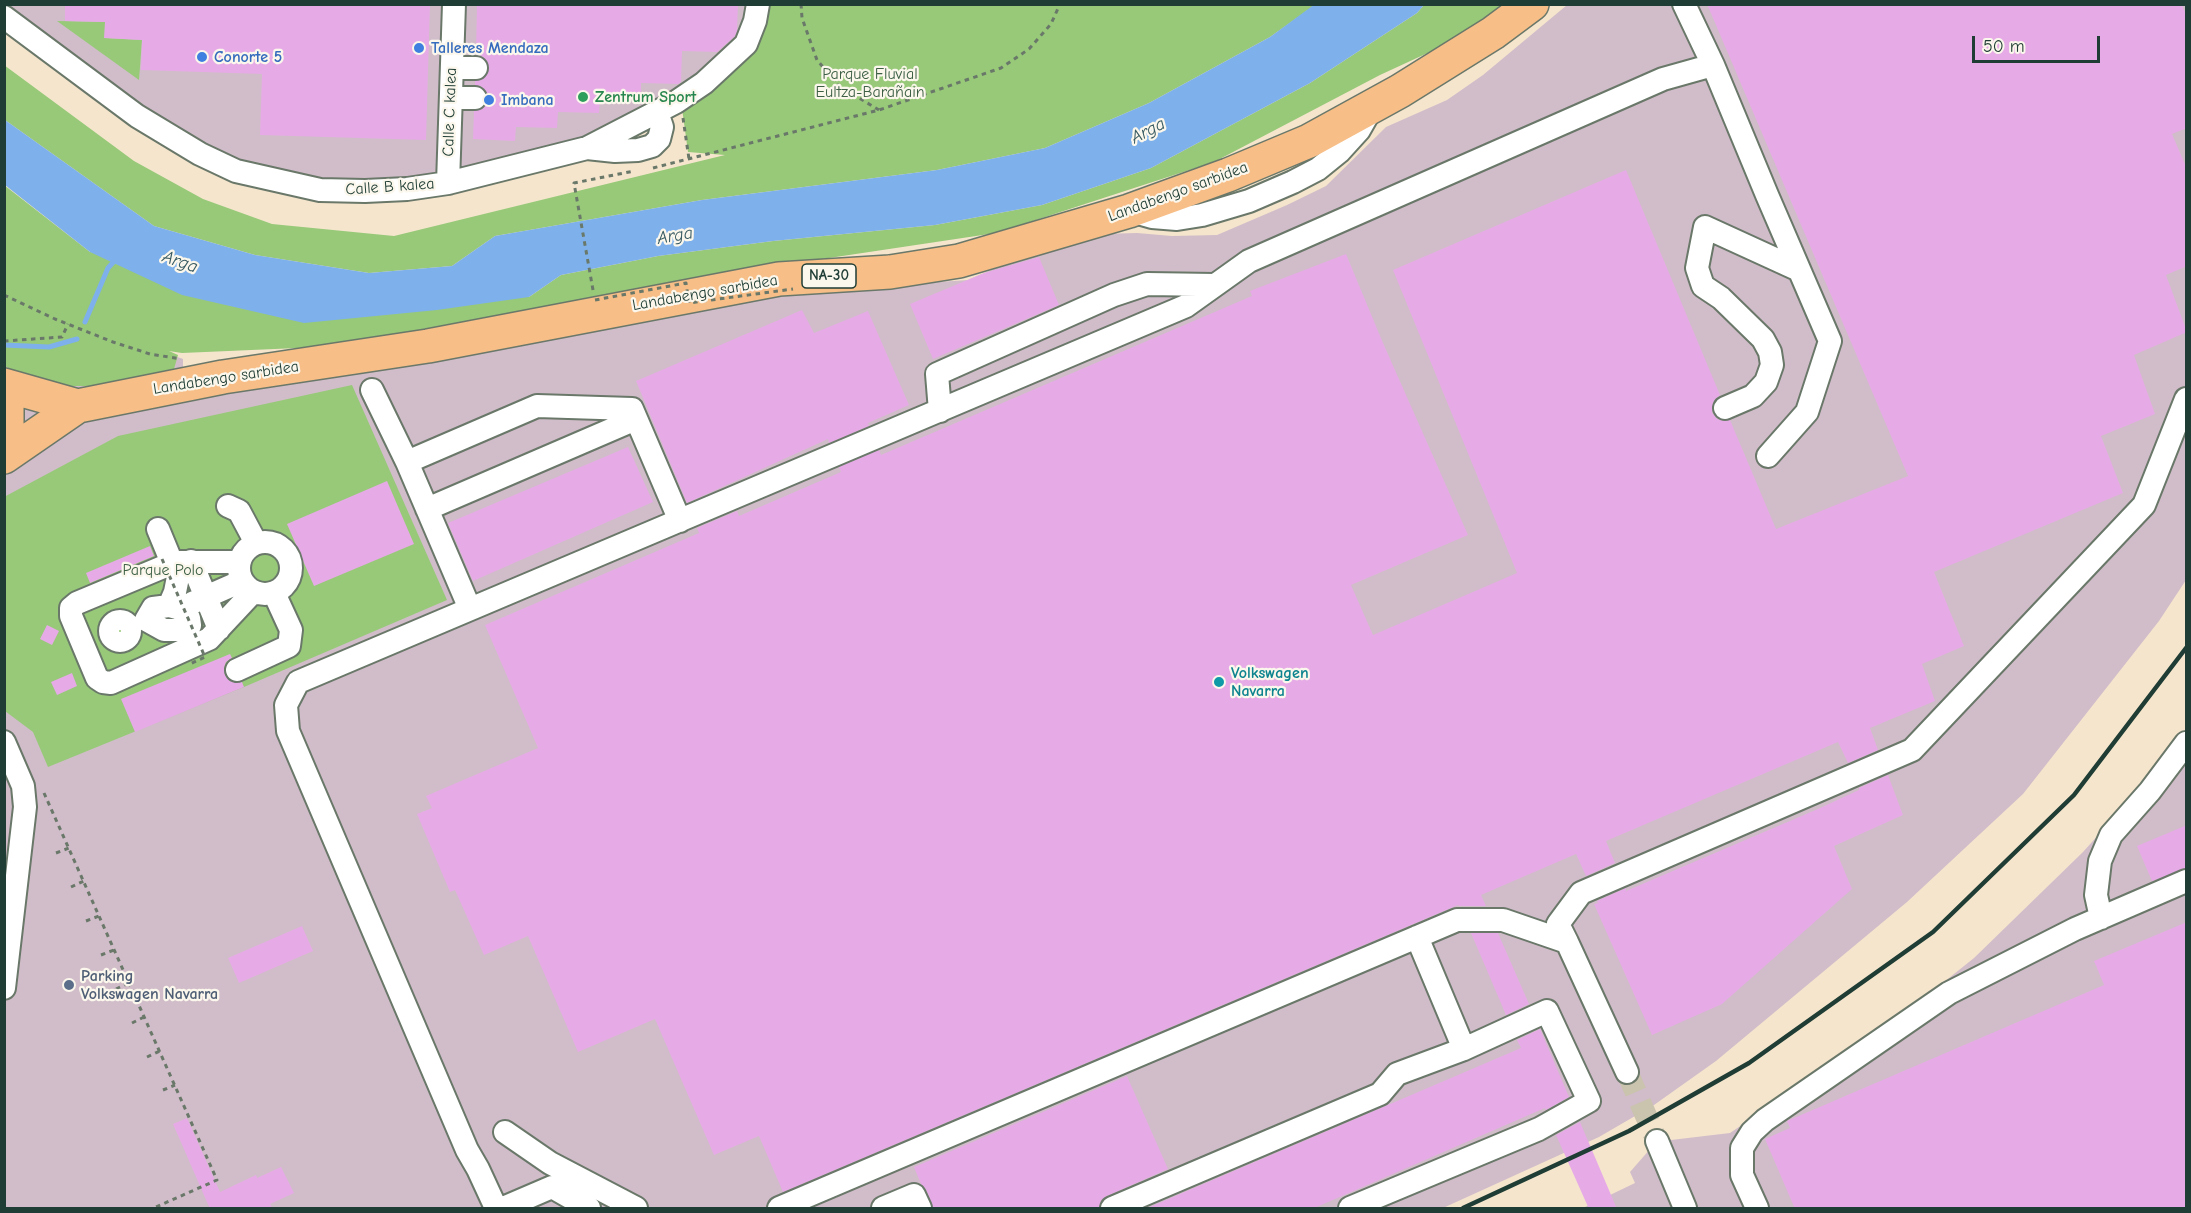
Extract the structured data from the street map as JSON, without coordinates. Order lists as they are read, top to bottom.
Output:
{
  "streets": {
    "highway": ["Landabengo sarbidea", "NA-30"],
    "street": ["Calle C kalea", "Calle B kalea"]
  },
  "crossings": [
    ["Calle C kalea", "Calle B kalea"]
  ],
  "water": ["Arga"],
  "parks": ["Parque Fluvial Eultza-Barañain", "Parque Polo"],
  "places": [
    "Talleres Mendaza",
    "Conorte 5",
    "Zentrum Sport",
    "Imbana",
    "Volkswagen Navarra",
    "Parking Volkswagen Navarra"
  ],
  "scale_bar": "50 m"
}
